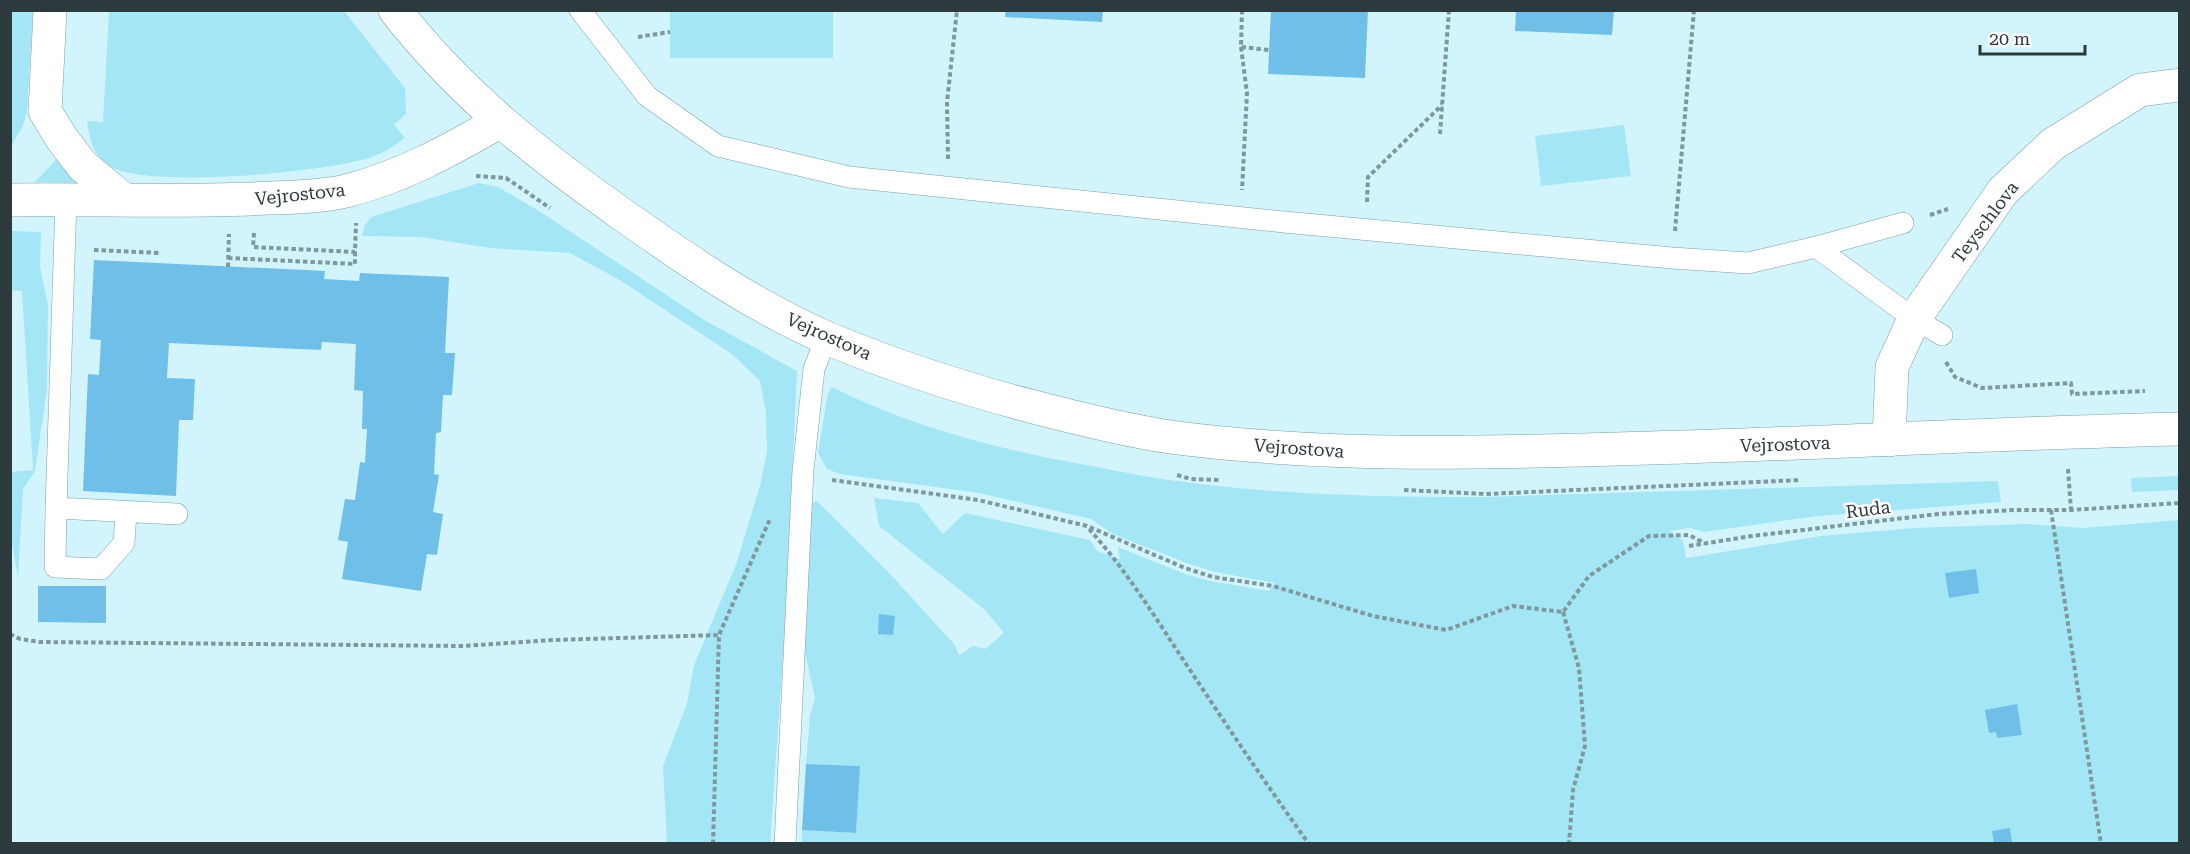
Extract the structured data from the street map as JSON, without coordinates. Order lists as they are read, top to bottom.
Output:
{
  "streets": {
    "street": ["Vejrostova", "Teyschlova"],
    "path": ["Ruda"]
  },
  "crossings": [
    ["Vejrostova", "Teyschlova"]
  ],
  "scale_bar": "20 m"
}
